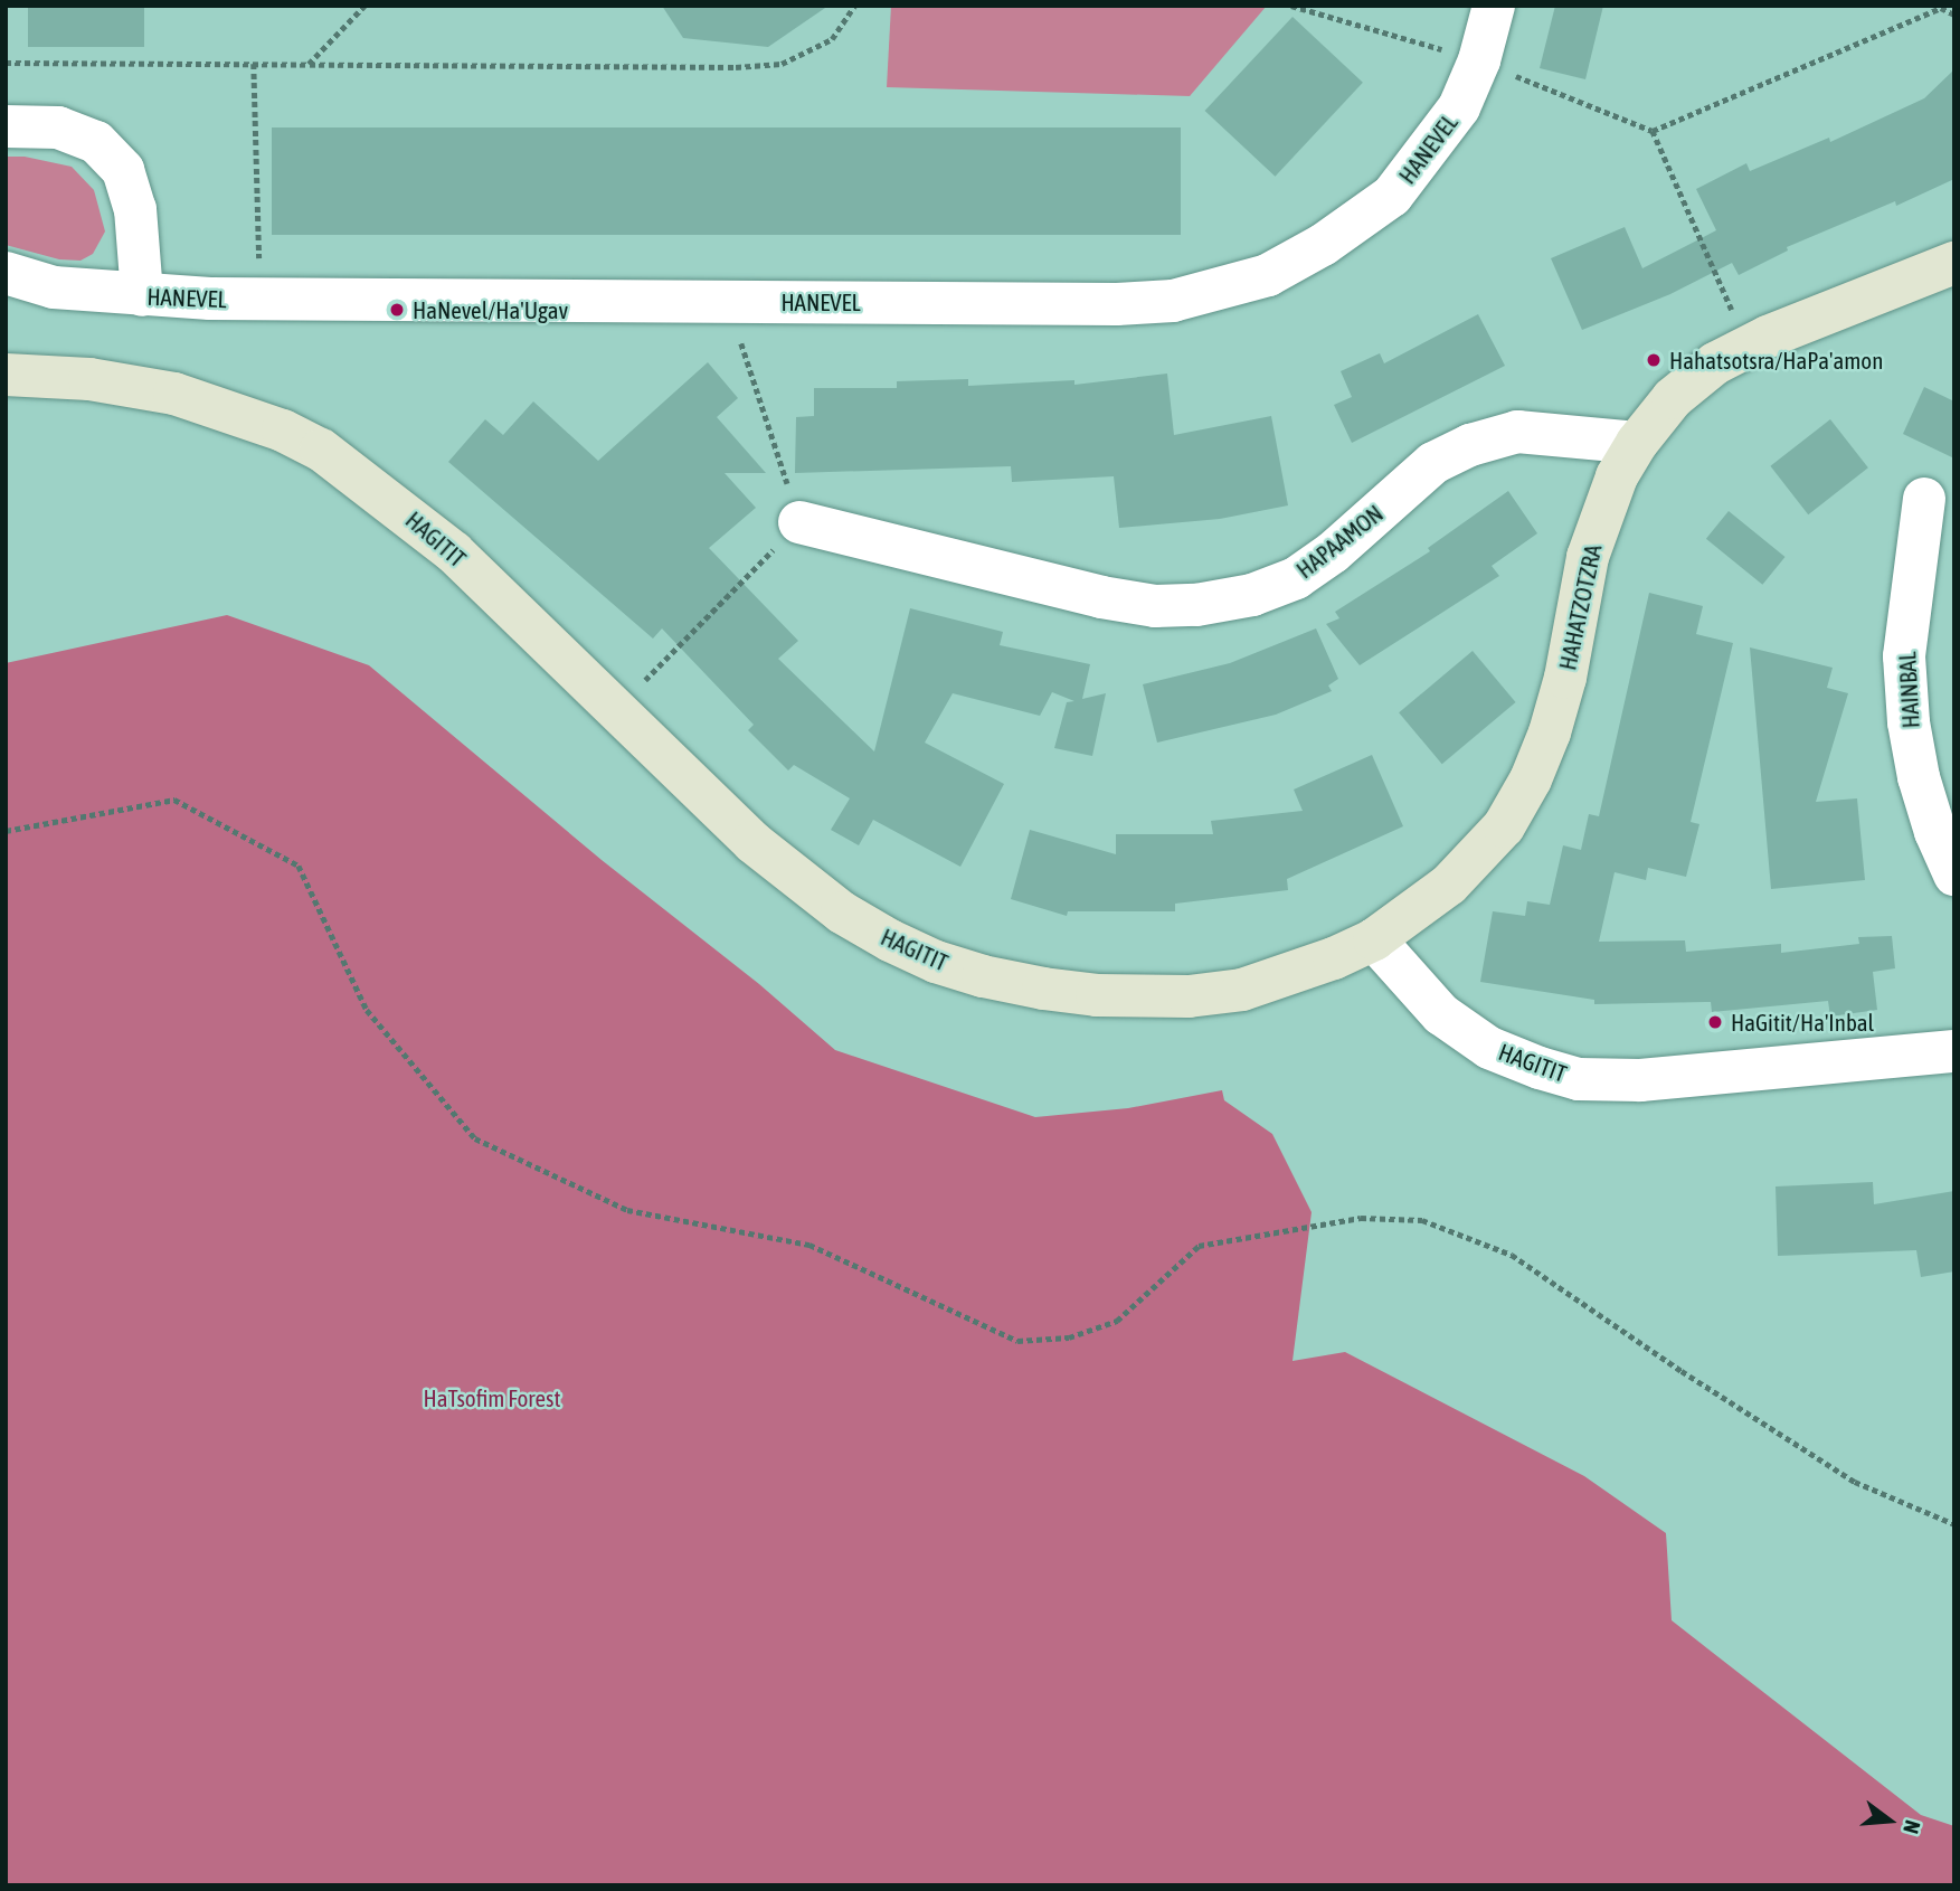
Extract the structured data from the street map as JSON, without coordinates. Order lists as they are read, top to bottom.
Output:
{
  "streets": {
    "street": [
      "HANEVEL",
      "HAGITIT",
      "HAPAAMON",
      "HAHATZOTZRA",
      "HAINBAL"
    ]
  },
  "crossings": [
    ["HAGITIT", "HAHATZOTZRA"],
    ["HAPAAMON", "HAHATZOTZRA"]
  ],
  "parks": ["HaTsofim Forest"],
  "places": ["HaNevel/Ha'Ugav", "Hahatsotsra/HaPa'amon", "HaGitit/Ha'Inbal"],
  "north": "right"
}
